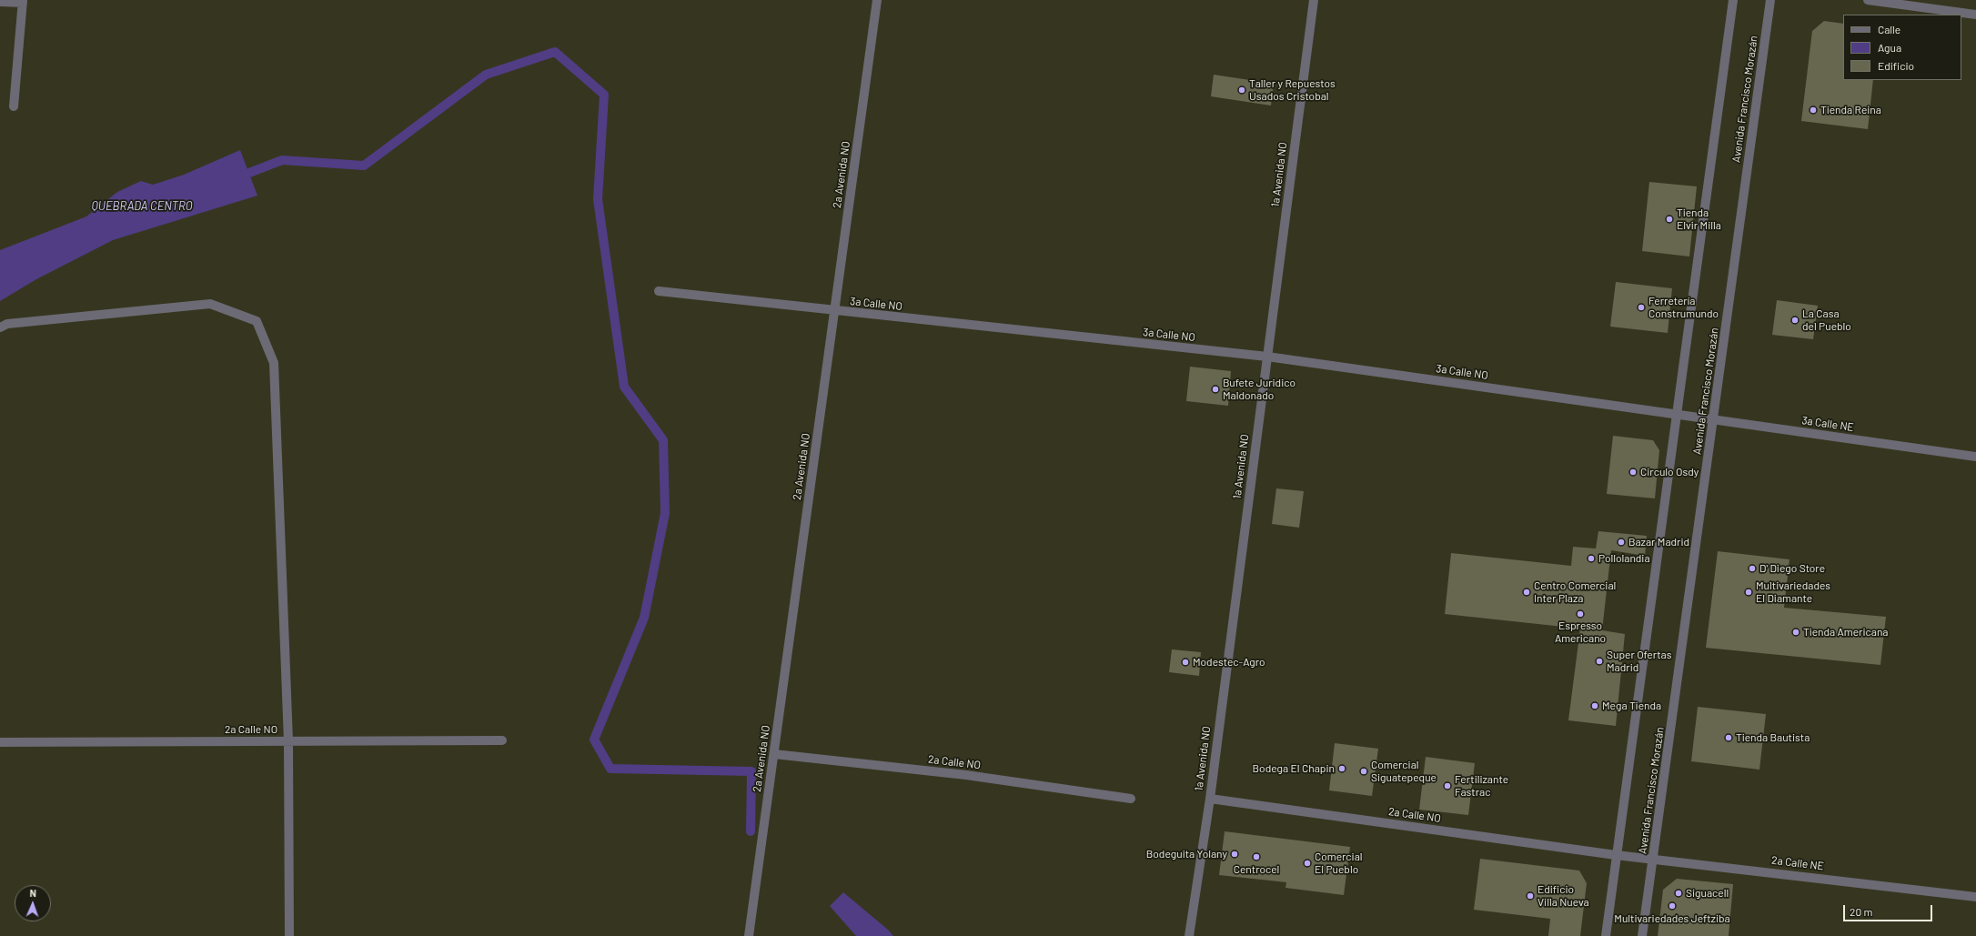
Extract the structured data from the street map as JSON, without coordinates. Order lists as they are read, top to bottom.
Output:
{
  "streets": {
    "street": [
      "Avenida Francisco Morazán",
      "2a Avenida NO",
      "1a Avenida NO",
      "3a Calle NO",
      "3a Calle NE",
      "2a Calle NO",
      "2a Calle NE"
    ]
  },
  "crossings": [
    ["Avenida Francisco Morazán", "3a Calle NE"],
    ["Avenida Francisco Morazán", "2a Calle NE"],
    ["2a Avenida NO", "3a Calle NO"],
    ["2a Avenida NO", "2a Calle NO"],
    ["1a Avenida NO", "3a Calle NO"],
    ["1a Avenida NO", "2a Calle NO"],
    ["3a Calle NO", "3a Calle NE"],
    ["2a Calle NO", "2a Calle NE"]
  ],
  "water": ["QUEBRADA CENTRO"],
  "places": [
    "Taller y Repuestos Usados Cristobal",
    "Tienda Reina",
    "Tienda Elvir Milla",
    "Ferretería Construmundo",
    "La Casa del Pueblo",
    "Bufete Juridico Maldonado",
    "Circulo Osdy",
    "Bazar Madrid",
    "Pollolandia",
    "D' Diego Store",
    "Centro Comercial Inter Plaza",
    "Multivariedades El Diamante",
    "Espresso Americano",
    "Tienda Americana",
    "Super Ofertas Madrid",
    "Modestec-Agro",
    "Mega Tienda",
    "Tienda Bautista",
    "Bodega El Chapin",
    "Comercial Siguatepeque",
    "Fertilizante Fastrac",
    "Bodeguita Yolany",
    "Centrocel",
    "Comercial El Pueblo",
    "Siguacell",
    "Edificio Villa Nueva",
    "Multivariedades Jeftziba"
  ],
  "legend": ["Calle", "Agua", "Edificio"],
  "scale_bar": "20 m",
  "north": "top"
}
